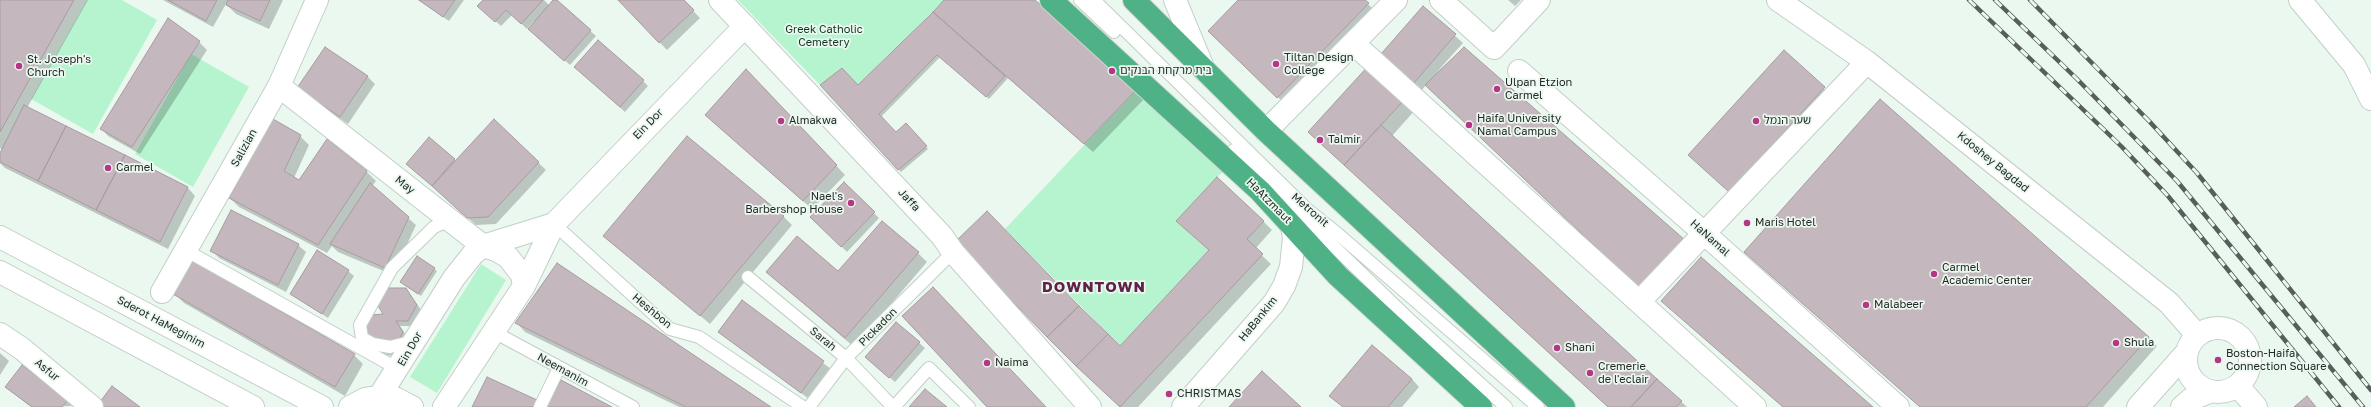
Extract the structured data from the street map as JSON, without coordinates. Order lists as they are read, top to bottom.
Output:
{
  "streets": {
    "highway": ["HaAtzmaut"],
    "street": [
      "Ein Dor",
      "Salizian",
      "Kdoshey Bagdad",
      "May",
      "Jaffa",
      "HaNamal",
      "HaBankim",
      "Sderot HaMeginim",
      "Asfur"
    ],
    "lane": [
      "Metronit",
      "Heshbon",
      "Pickadon",
      "Sarah",
      "Neemanim"
    ]
  },
  "crossings": [
    ["Ein Dor", "May"],
    ["Ein Dor", "Jaffa"],
    ["Ein Dor", "Heshbon"],
    ["Ein Dor", "Neemanim"],
    ["Salizian", "May"],
    ["Jaffa", "Pickadon"],
    ["HaAtzmaut", "HaBankim"],
    ["Pickadon", "Sarah"]
  ],
  "districts": ["DOWNTOWN"],
  "parks": ["Greek Catholic Cemetery"],
  "places": [
    "Tiltan Design College",
    "St. Joseph's Church",
    "בית מרקחת הבנקים",
    "Ulpan Etzion Carmel",
    "Almakwa",
    "שער הנמל",
    "Haifa University Namal Campus",
    "Talmir",
    "Carmel",
    "Nael's Barbershop House",
    "Maris Hotel",
    "Carmel Academic Center",
    "Malabeer",
    "Shula",
    "Shani",
    "Boston-Haifa Connection Square",
    "Naima",
    "Cremerie de l'eclair",
    "CHRISTMAS"
  ]
}
